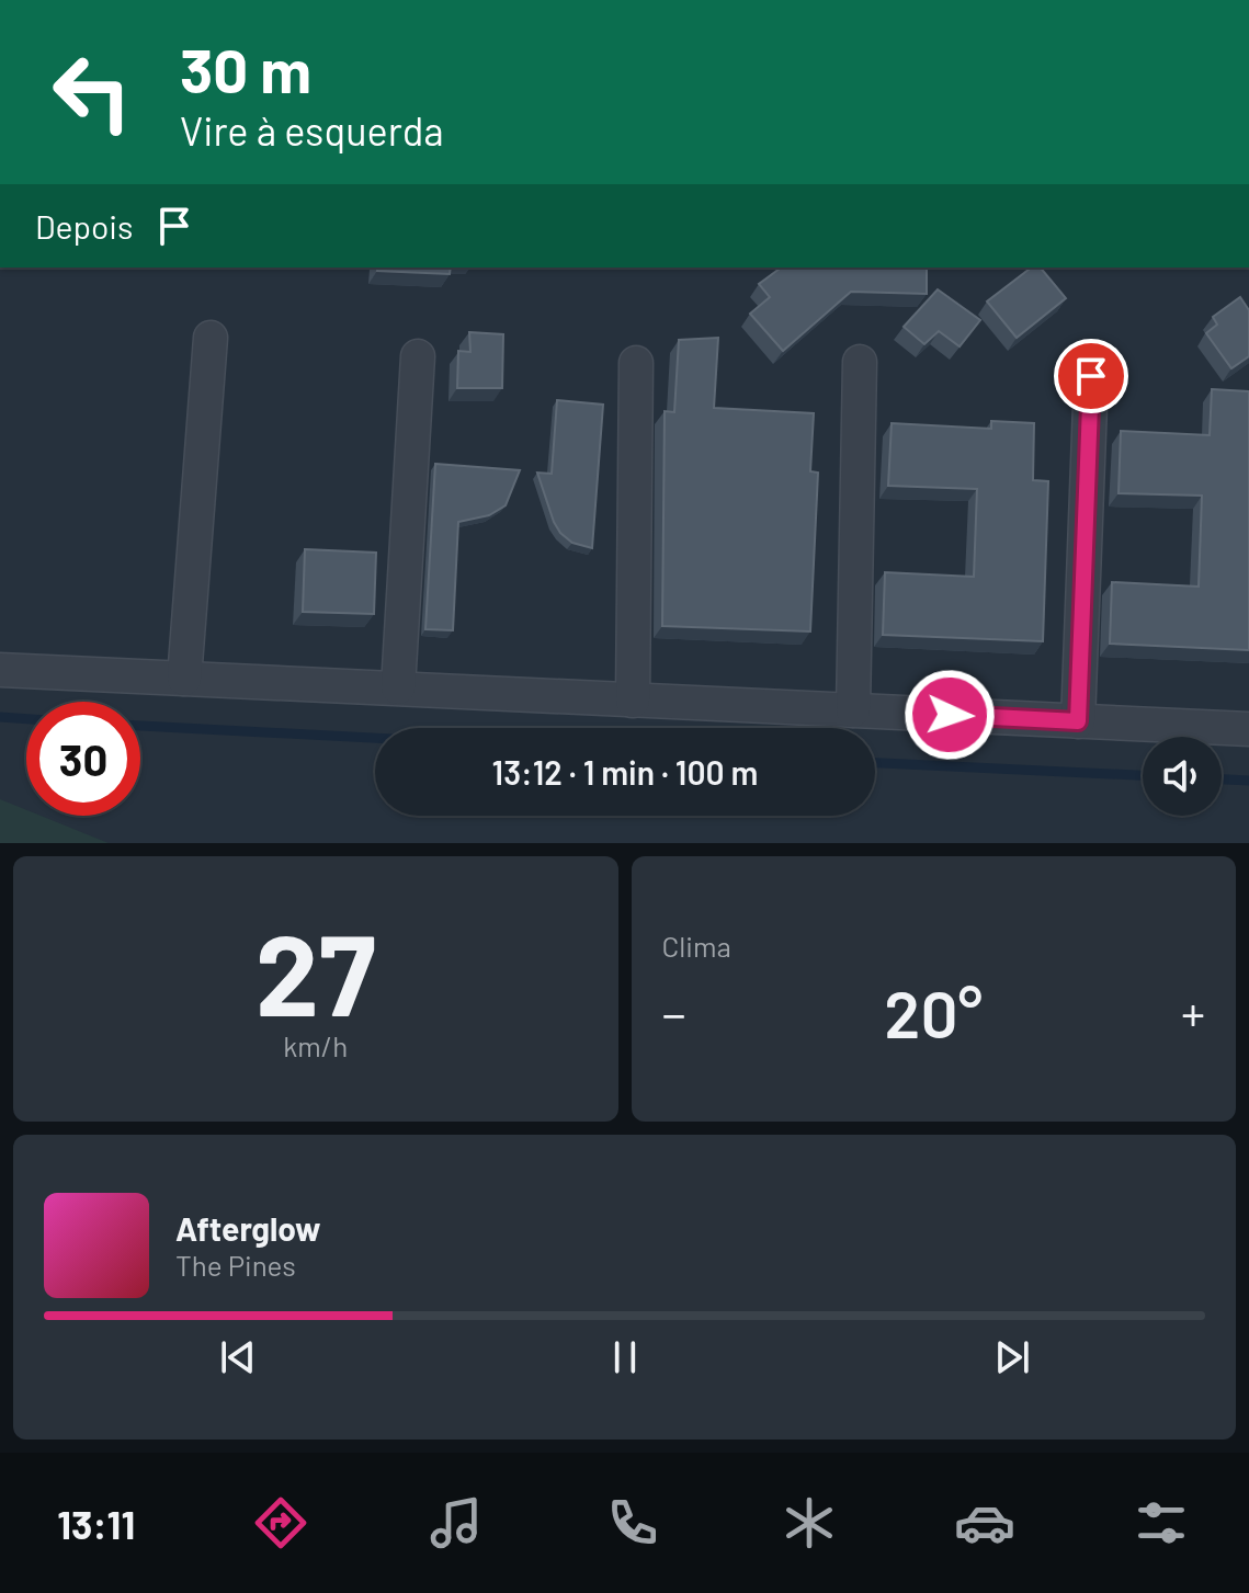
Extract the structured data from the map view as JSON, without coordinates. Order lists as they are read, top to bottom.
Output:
{
  "page": {
    "turn": ["30 m", "Vire à esquerda"],
    "then": "Depois",
    "limit": "30",
    "trip": "13:12 · 1 min · 100 m",
    "tile": [
      ["27", "km/h"],
      "Clima"
    ],
    "heat": ["−", "20°", "+"],
    "song": ["Afterglow", "The Pines"],
    "tabs": "13:11"
  }
}
